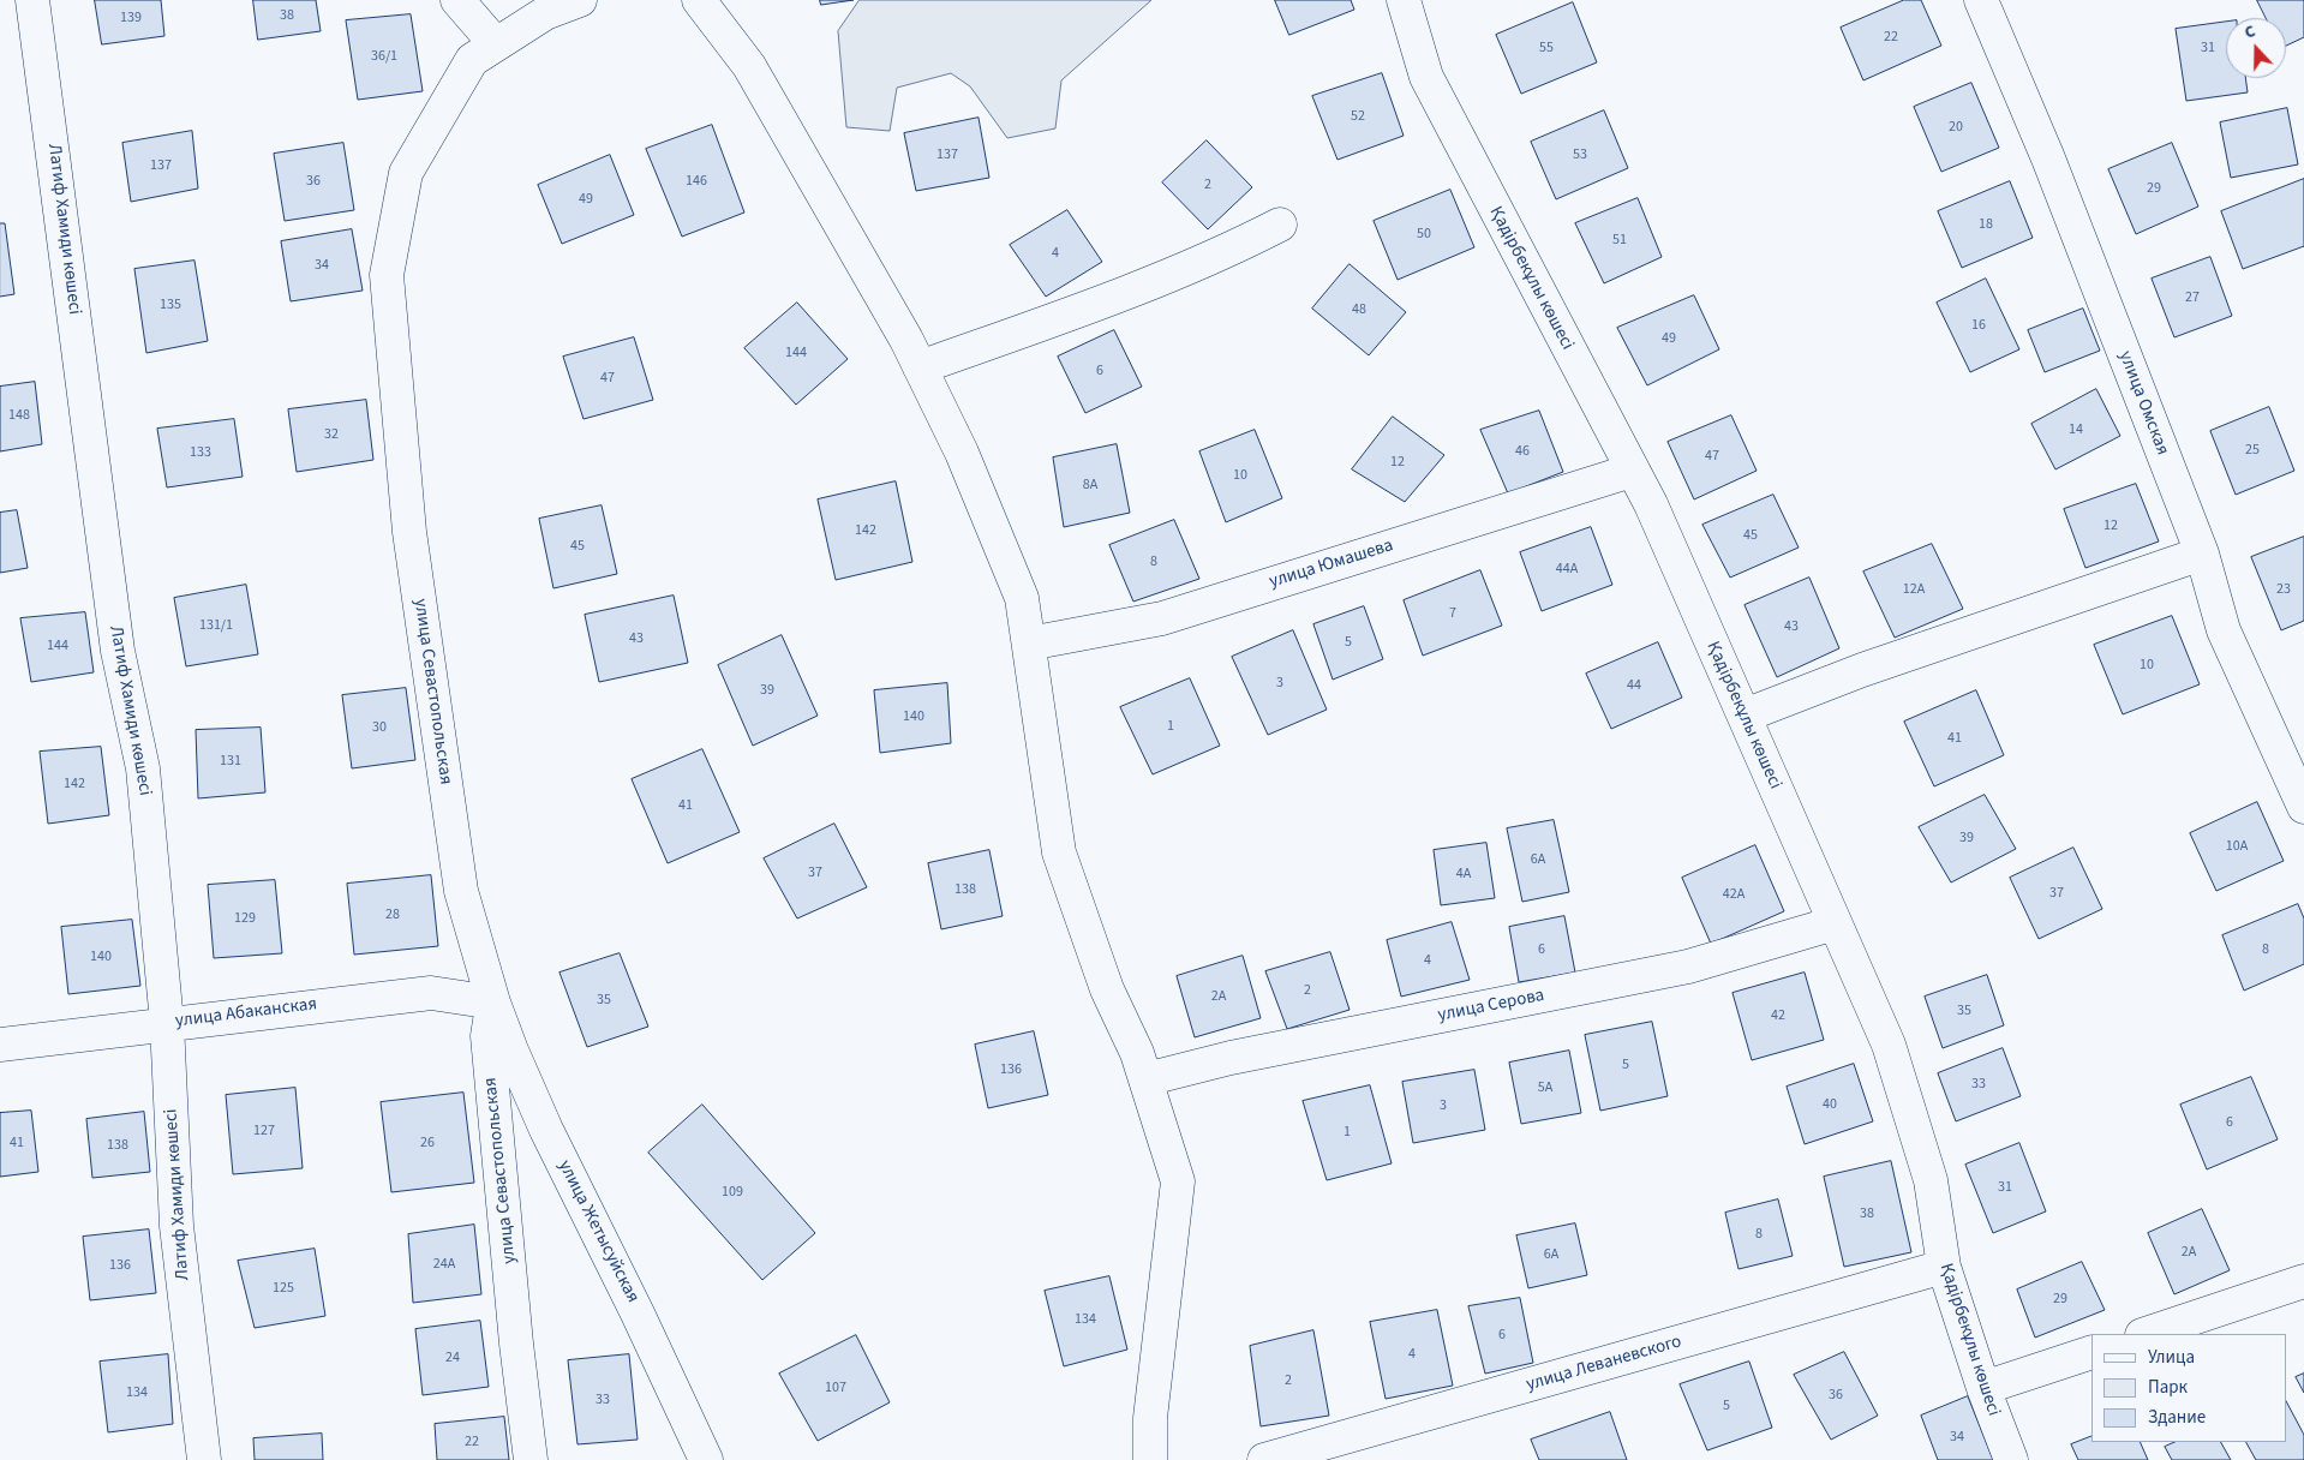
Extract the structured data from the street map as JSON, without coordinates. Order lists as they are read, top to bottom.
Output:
{
  "streets": {
    "street": [
      "Латиф Хамиди көшесі",
      "Қадірбекұлы көшесі",
      "улица Омская",
      "улица Юмашева",
      "улица Севастопольская",
      "улица Серова",
      "улица Абаканская",
      "улица Жетысуйская",
      "улица Леваневского"
    ]
  },
  "crossings": [
    ["Латиф Хамиди көшесі", "улица Абаканская"],
    ["Қадірбекұлы көшесі", "улица Юмашева"],
    ["Қадірбекұлы көшесі", "улица Серова"],
    ["Қадірбекұлы көшесі", "улица Леваневского"],
    ["улица Севастопольская", "улица Абаканская"],
    ["улица Севастопольская", "улица Жетысуйская"],
    ["улица Абаканская", "улица Жетысуйская"]
  ],
  "house_numbers": [
    "38",
    "139",
    "22",
    "55",
    "31",
    "36/1",
    "52",
    "20",
    "137",
    "53",
    "137",
    "36",
    "146",
    "2",
    "29",
    "49",
    "18",
    "50",
    "51",
    "4",
    "34",
    "27",
    "135",
    "48",
    "16",
    "49",
    "144",
    "6",
    "47",
    "148",
    "14",
    "32",
    "25",
    "46",
    "133",
    "47",
    "12",
    "10",
    "8А",
    "12",
    "142",
    "45",
    "45",
    "8",
    "44А",
    "12А",
    "23",
    "7",
    "131/1",
    "43",
    "43",
    "5",
    "144",
    "10",
    "3",
    "44",
    "39",
    "140",
    "1",
    "30",
    "41",
    "131",
    "142",
    "41",
    "39",
    "10А",
    "6А",
    "37",
    "4А",
    "138",
    "37",
    "42А",
    "28",
    "129",
    "6",
    "8",
    "140",
    "4",
    "2",
    "2А",
    "35",
    "35",
    "42",
    "5",
    "136",
    "33",
    "5А",
    "40",
    "3",
    "6",
    "127",
    "1",
    "41",
    "26",
    "138",
    "31",
    "109",
    "38",
    "8",
    "2А",
    "6А",
    "24А",
    "136",
    "125",
    "29",
    "134",
    "6",
    "4",
    "24",
    "2",
    "107",
    "134",
    "36",
    "33",
    "5",
    "34",
    "22"
  ],
  "legend": ["Улица", "Парк", "Здание"],
  "north": "top"
}
